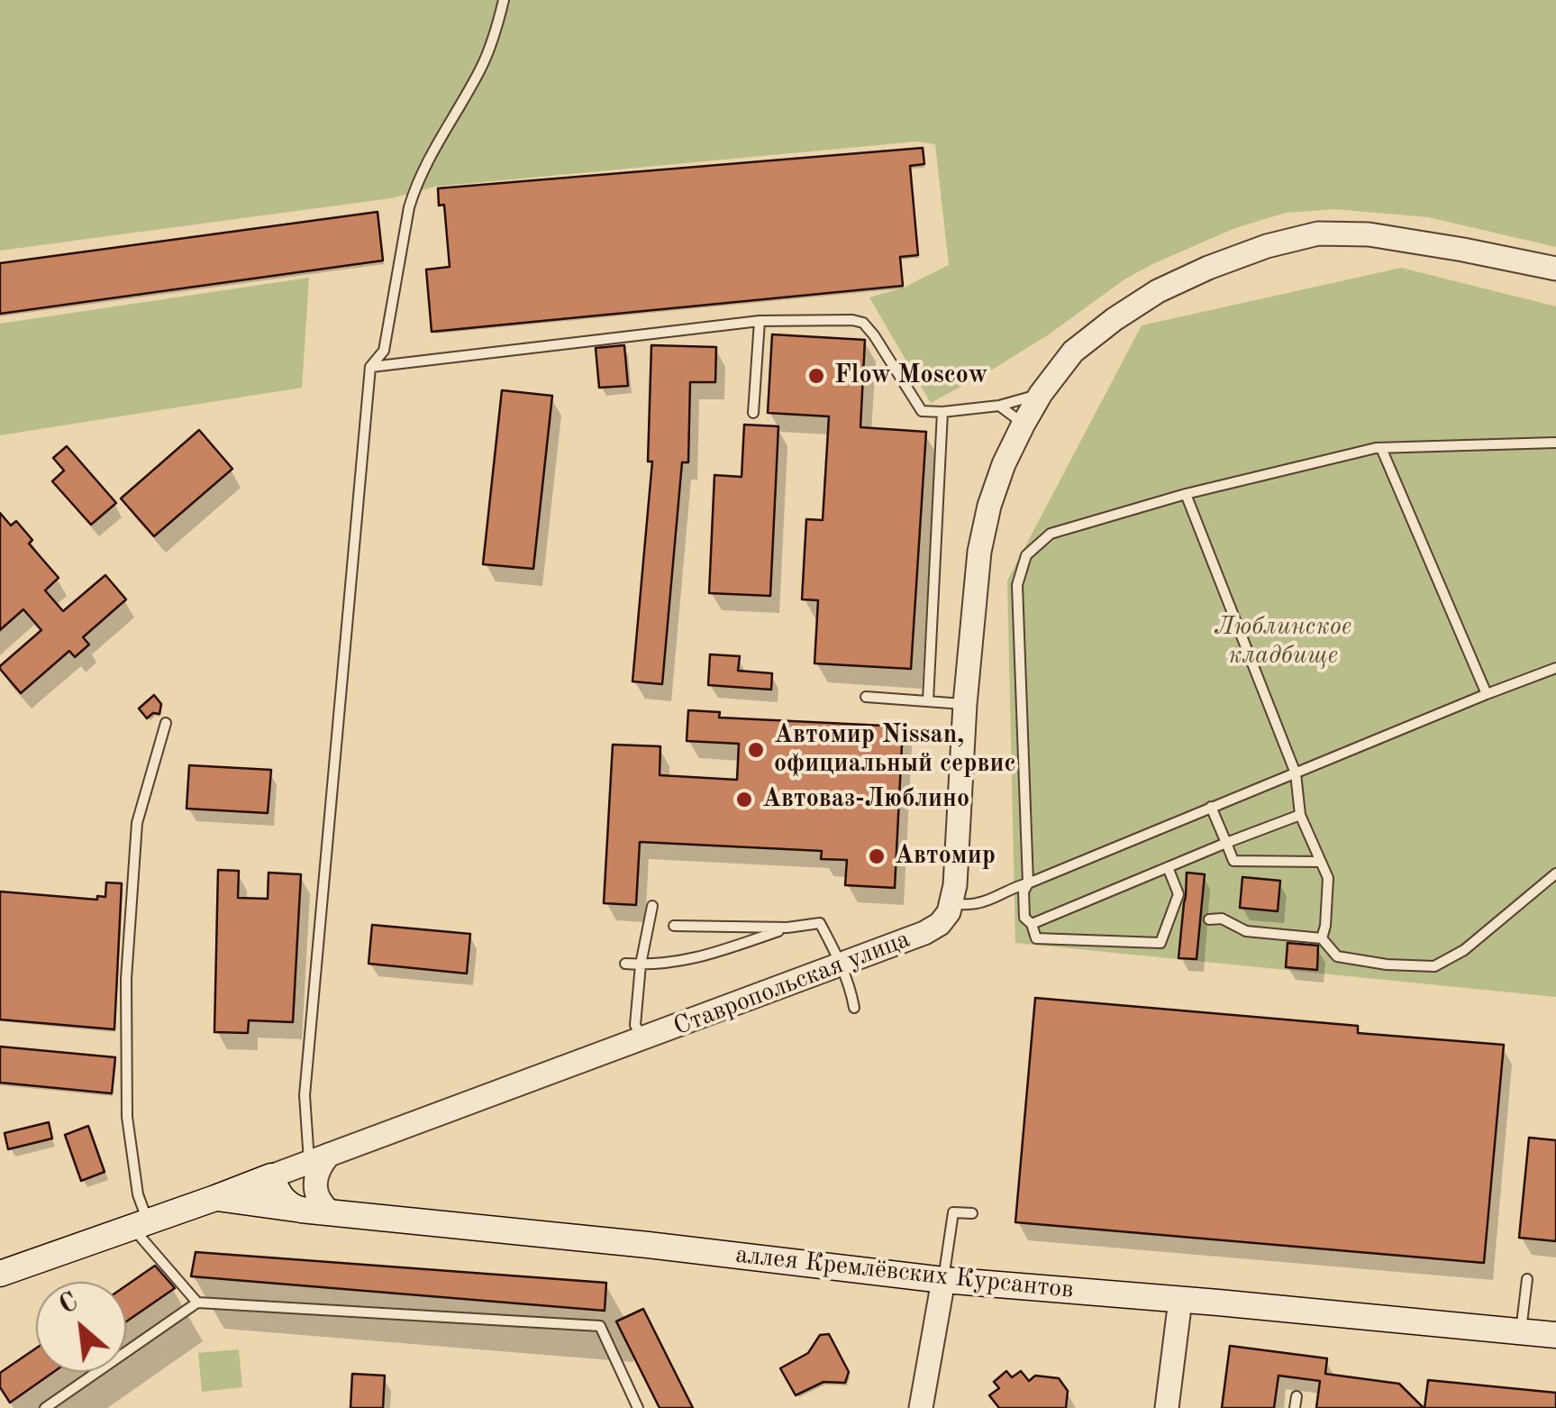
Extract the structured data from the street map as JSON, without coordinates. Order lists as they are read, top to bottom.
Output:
{
  "streets": {
    "main road": ["Ставропольская улица", "аллея Кремлёвских Курсантов"]
  },
  "crossings": [
    ["Ставропольская улица", "аллея Кремлёвских Курсантов"]
  ],
  "parks": ["Люблинское кладбище"],
  "places": [
    "Flow Moscow",
    "Автомир Nissan, официальный сервис",
    "Автоваз-Люблино",
    "Автомир"
  ],
  "north": "top left"
}
